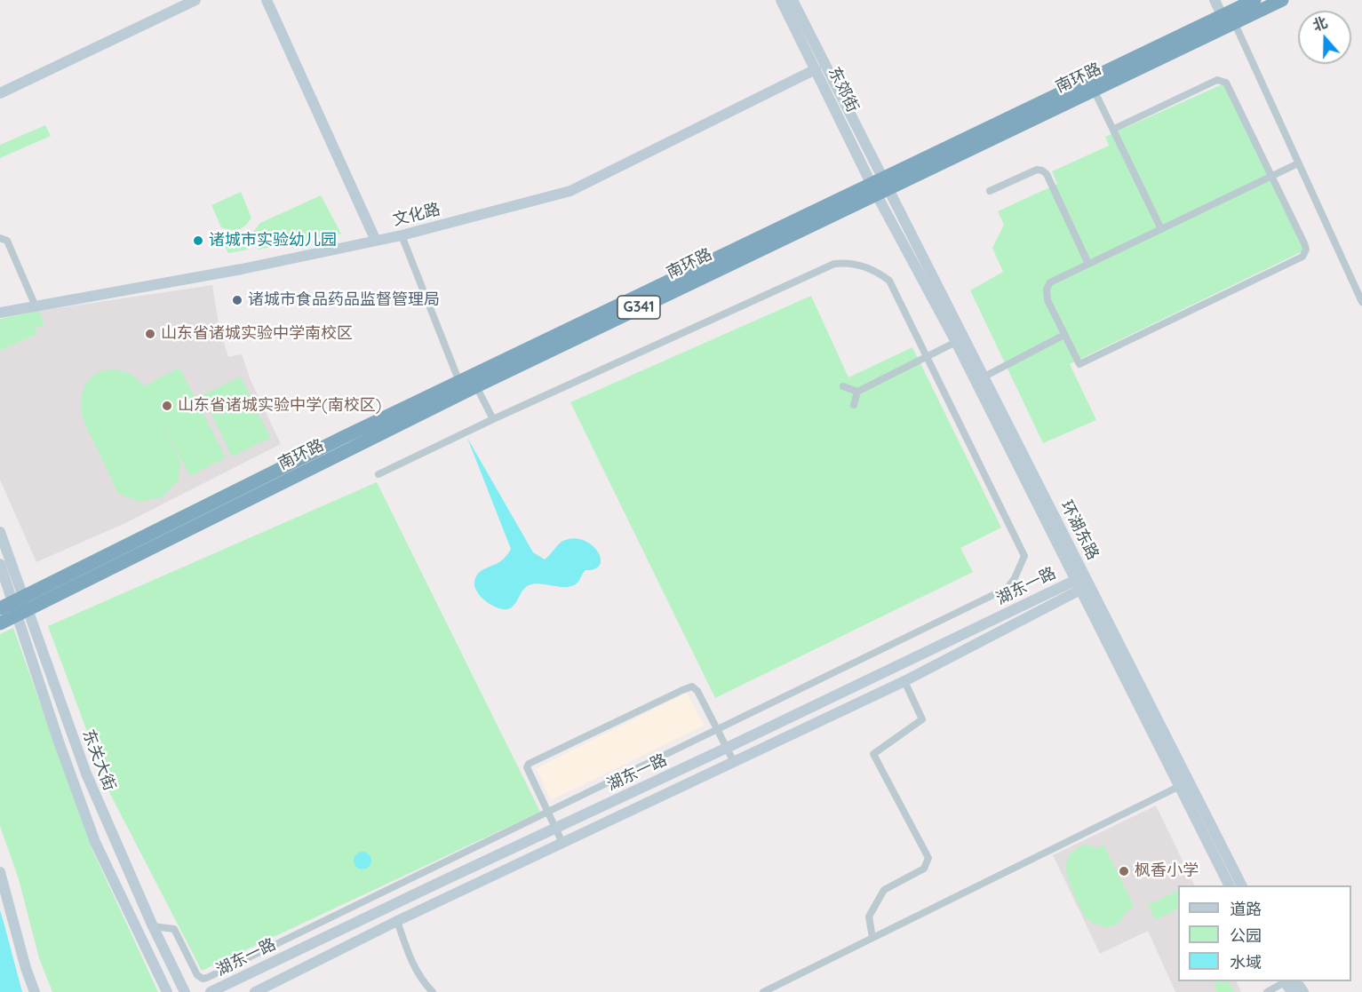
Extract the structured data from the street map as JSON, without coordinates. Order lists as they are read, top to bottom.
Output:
{
  "streets": {
    "highway": ["南环路", "G341"],
    "main road": [
      "东郊街",
      "文化路",
      "环湖东路",
      "湖东一路",
      "东关大街"
    ]
  },
  "crossings": [
    ["南环路", "东郊街"],
    ["南环路", "环湖东路"],
    ["南环路", "东关大街"],
    ["东郊街", "文化路"],
    ["东郊街", "环湖东路"],
    ["环湖东路", "湖东一路"]
  ],
  "places": [
    "诸城市实验幼儿园",
    "诸城市食品药品监督管理局",
    "山东省诸城实验中学南校区",
    "山东省诸城实验中学(南校区)",
    "枫香小学"
  ],
  "legend": ["道路", "公园", "水域"],
  "north": "top"
}
